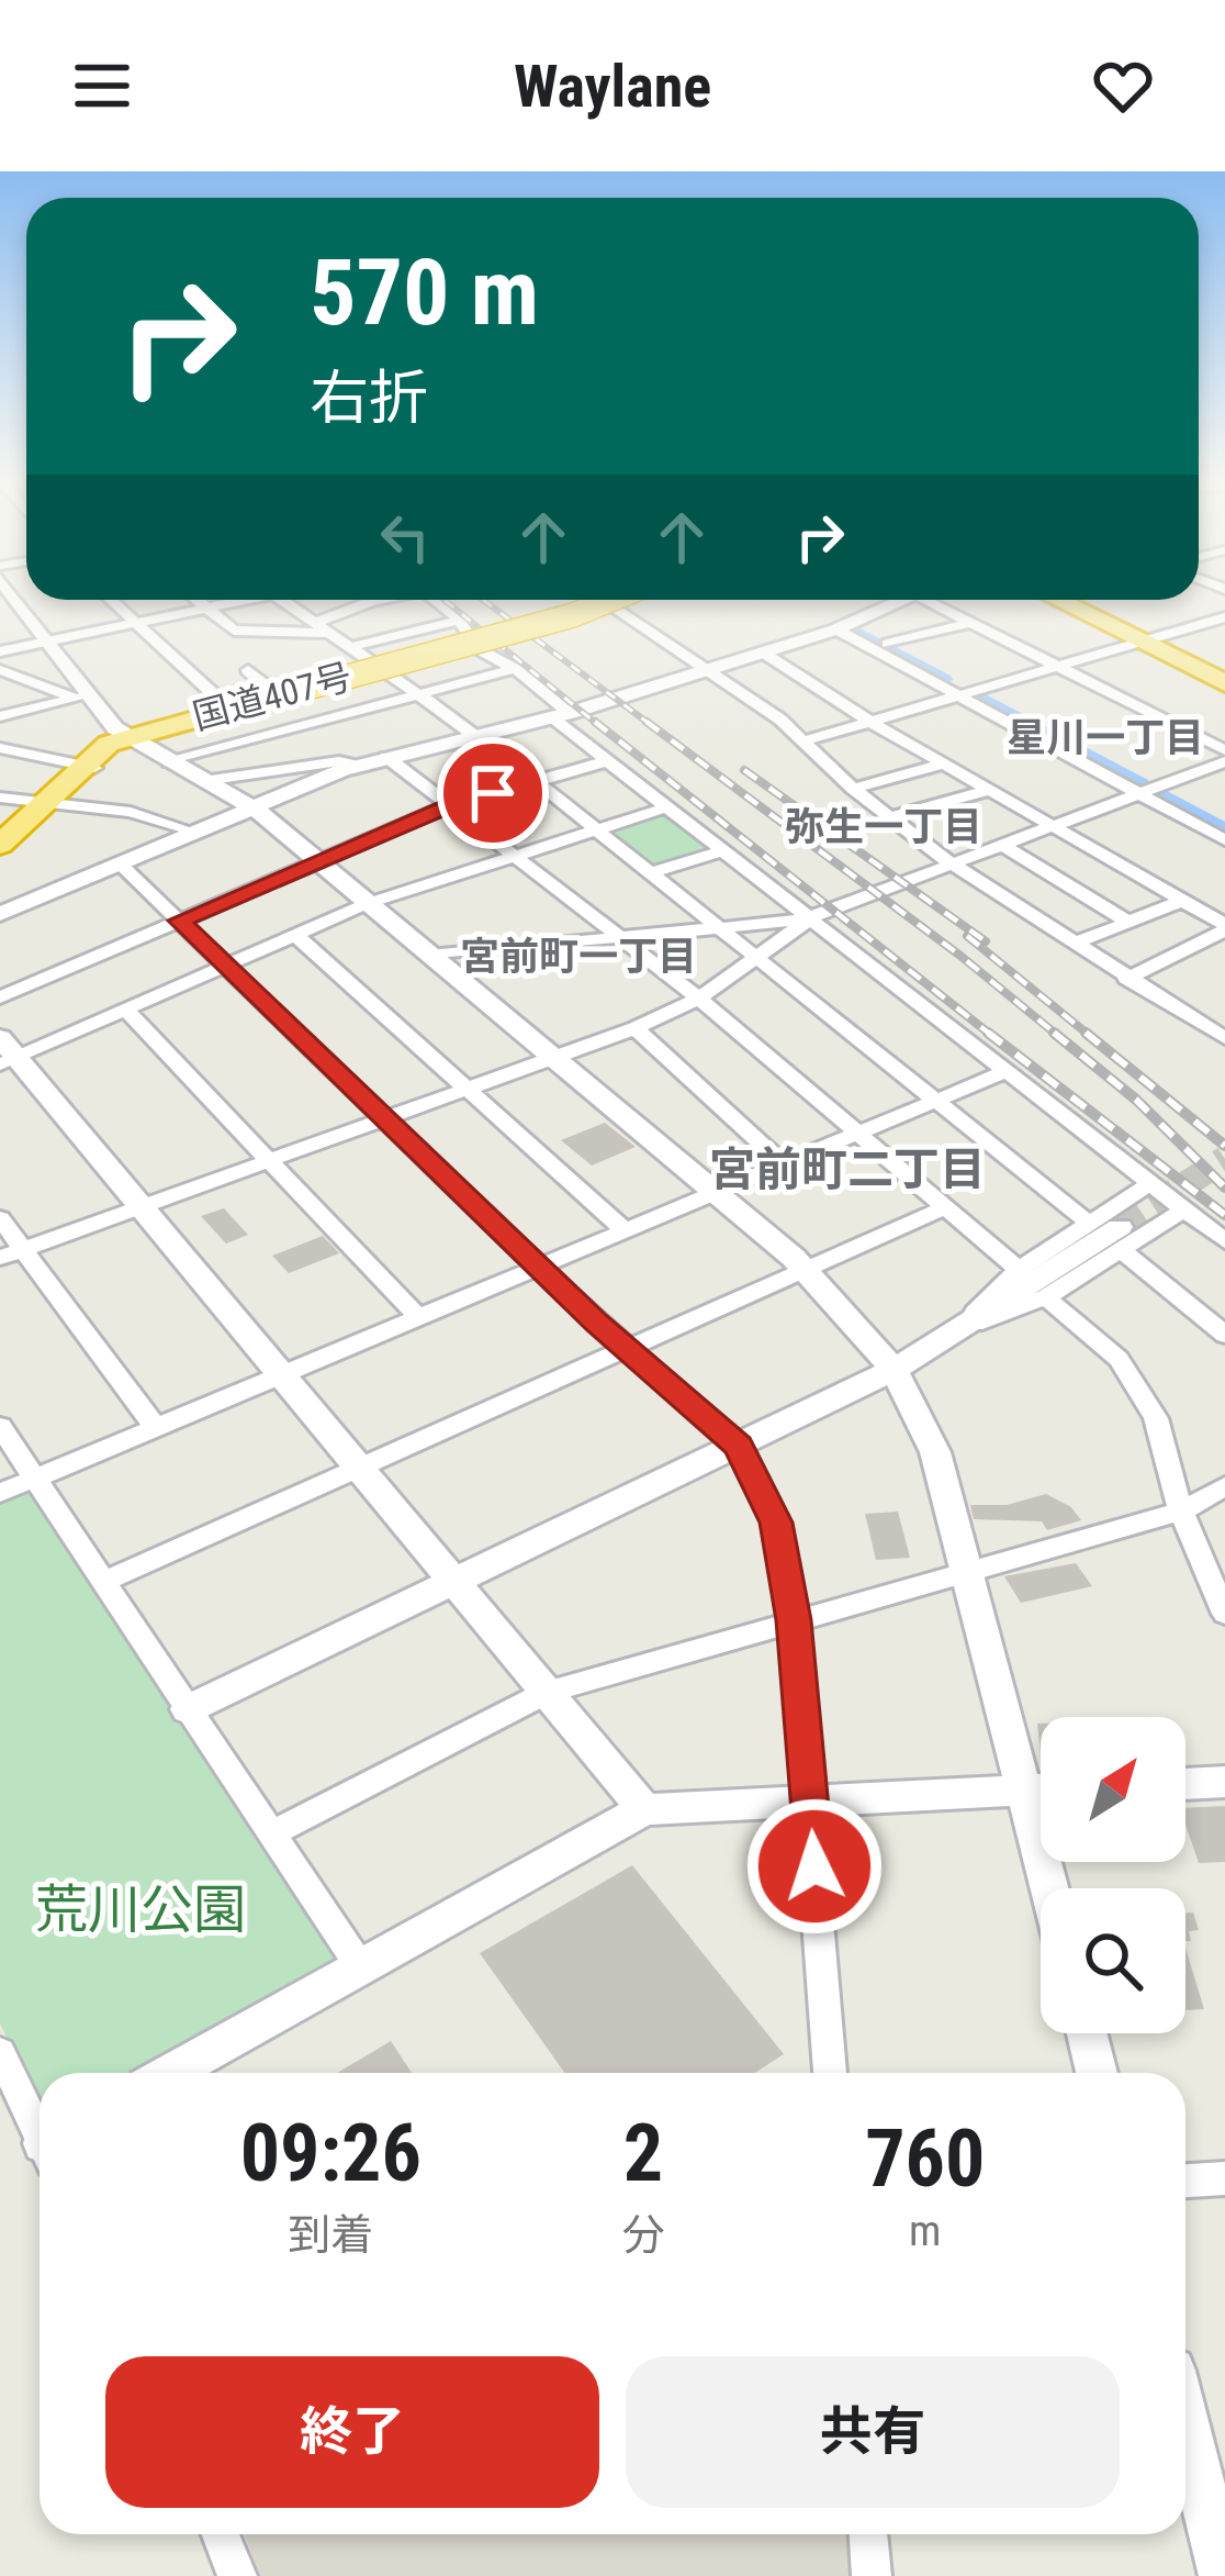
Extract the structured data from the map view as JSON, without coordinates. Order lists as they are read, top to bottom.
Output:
{
  "streets": {
    "highway": ["国道407号"]
  },
  "districts": [
    "星川一丁目",
    "弥生一丁目",
    "宮前町一丁目",
    "宮前町二丁目"
  ],
  "parks": ["荒川公園"],
  "north": "top right",
  "page": {
    "header": "Waylane",
    "turn": ["570 m", "右折"],
    "eta": [
      "09:26",
      "到着",
      "2",
      "分",
      "760",
      "m"
    ],
    "buttons": ["終了", "共有"]
  }
}
